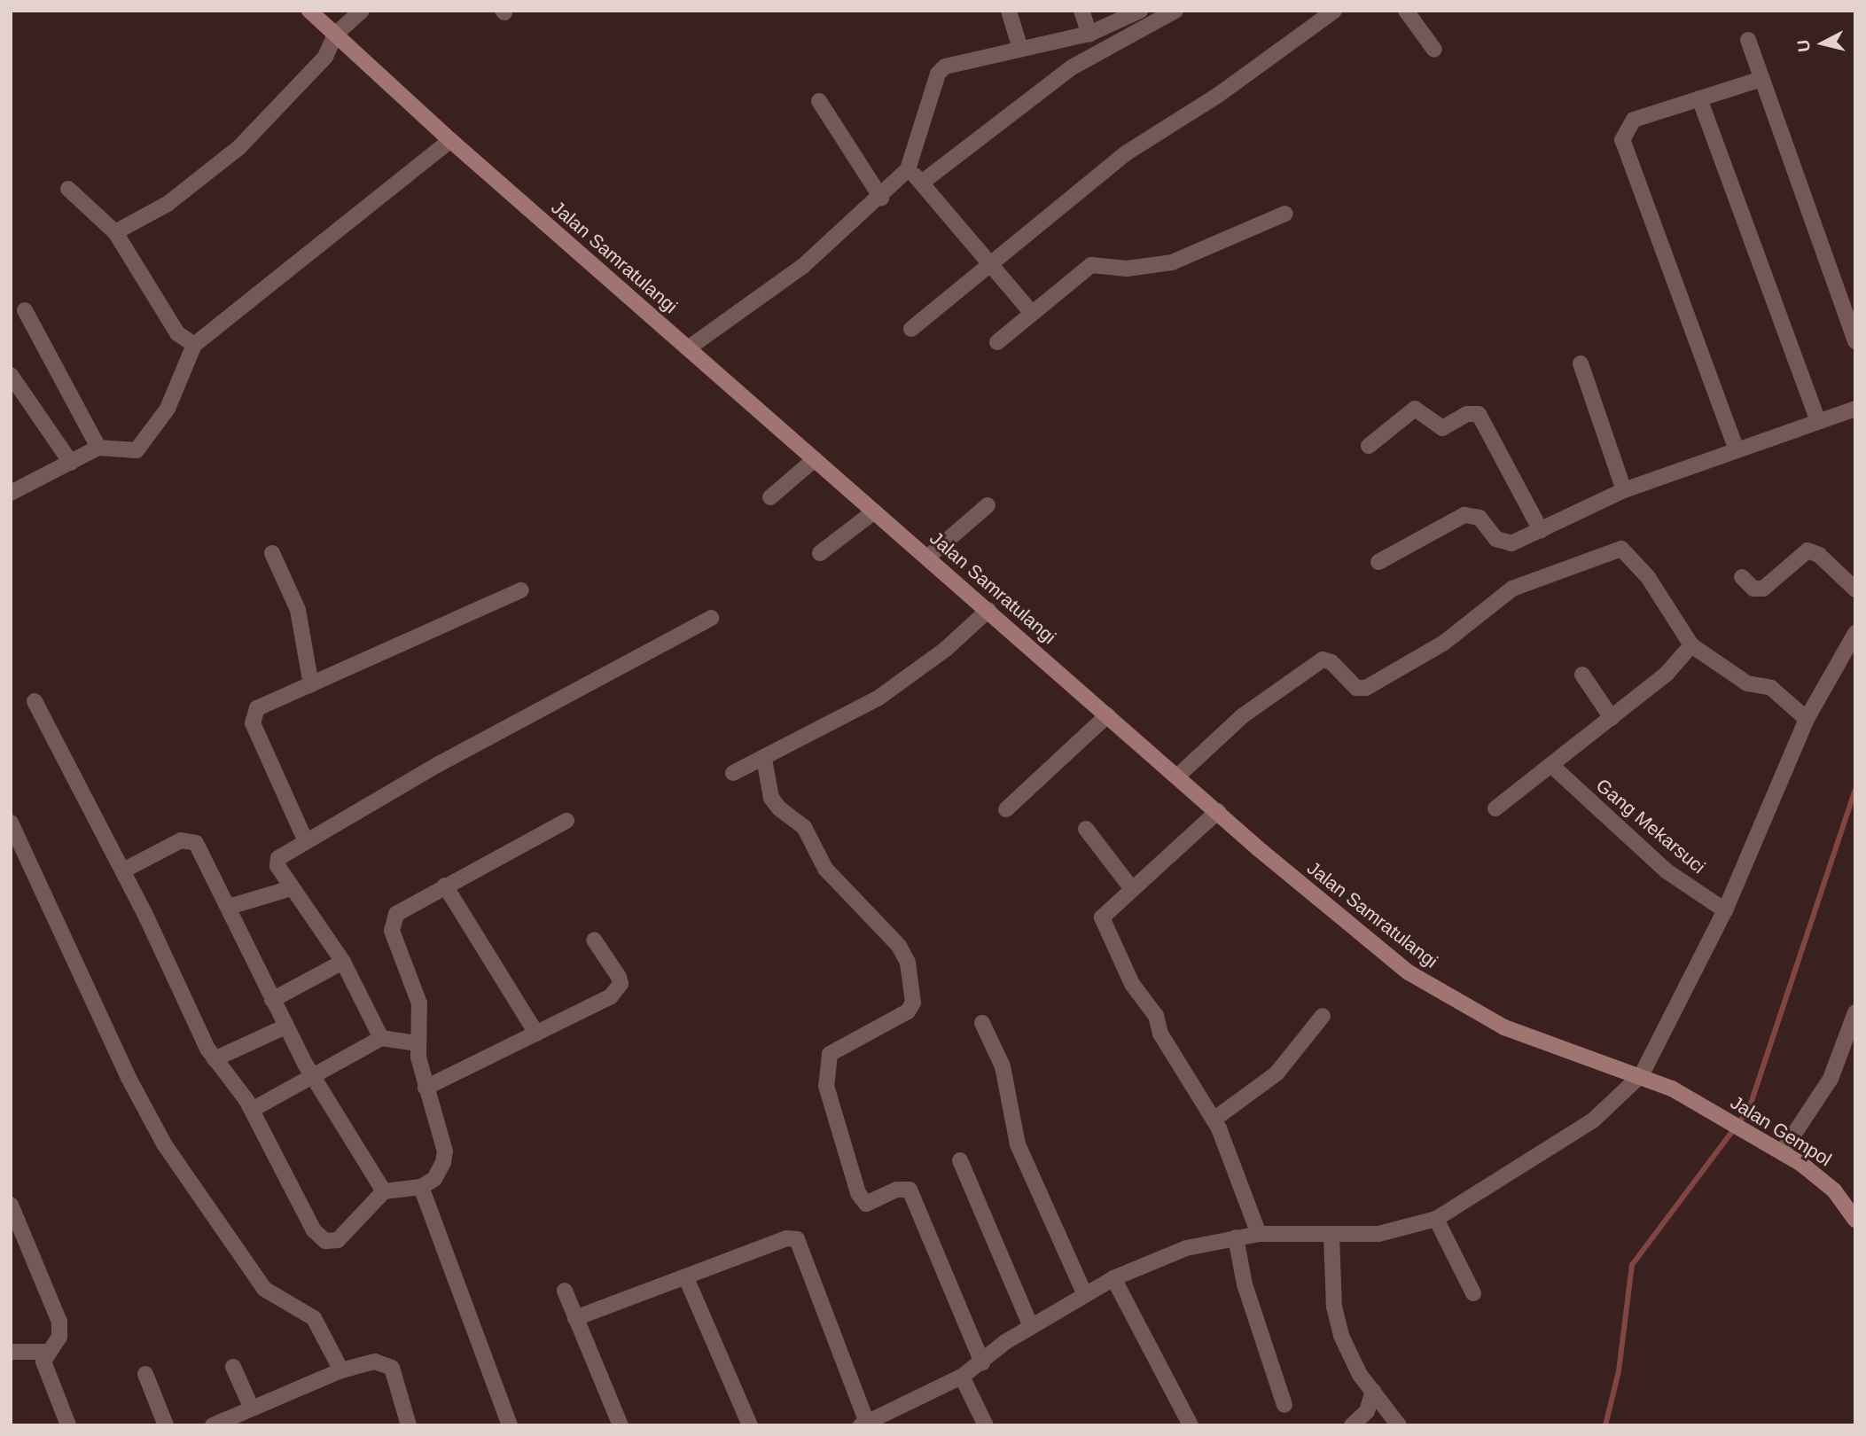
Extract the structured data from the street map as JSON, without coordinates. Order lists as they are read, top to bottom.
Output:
{
  "streets": {
    "main road": ["Jalan Samratulangi", "Jalan Gempol"],
    "street": ["Gang Mekarsuci"]
  },
  "crossings": [
    ["Jalan Samratulangi", "Jalan Gempol"]
  ],
  "north": "left"
}
